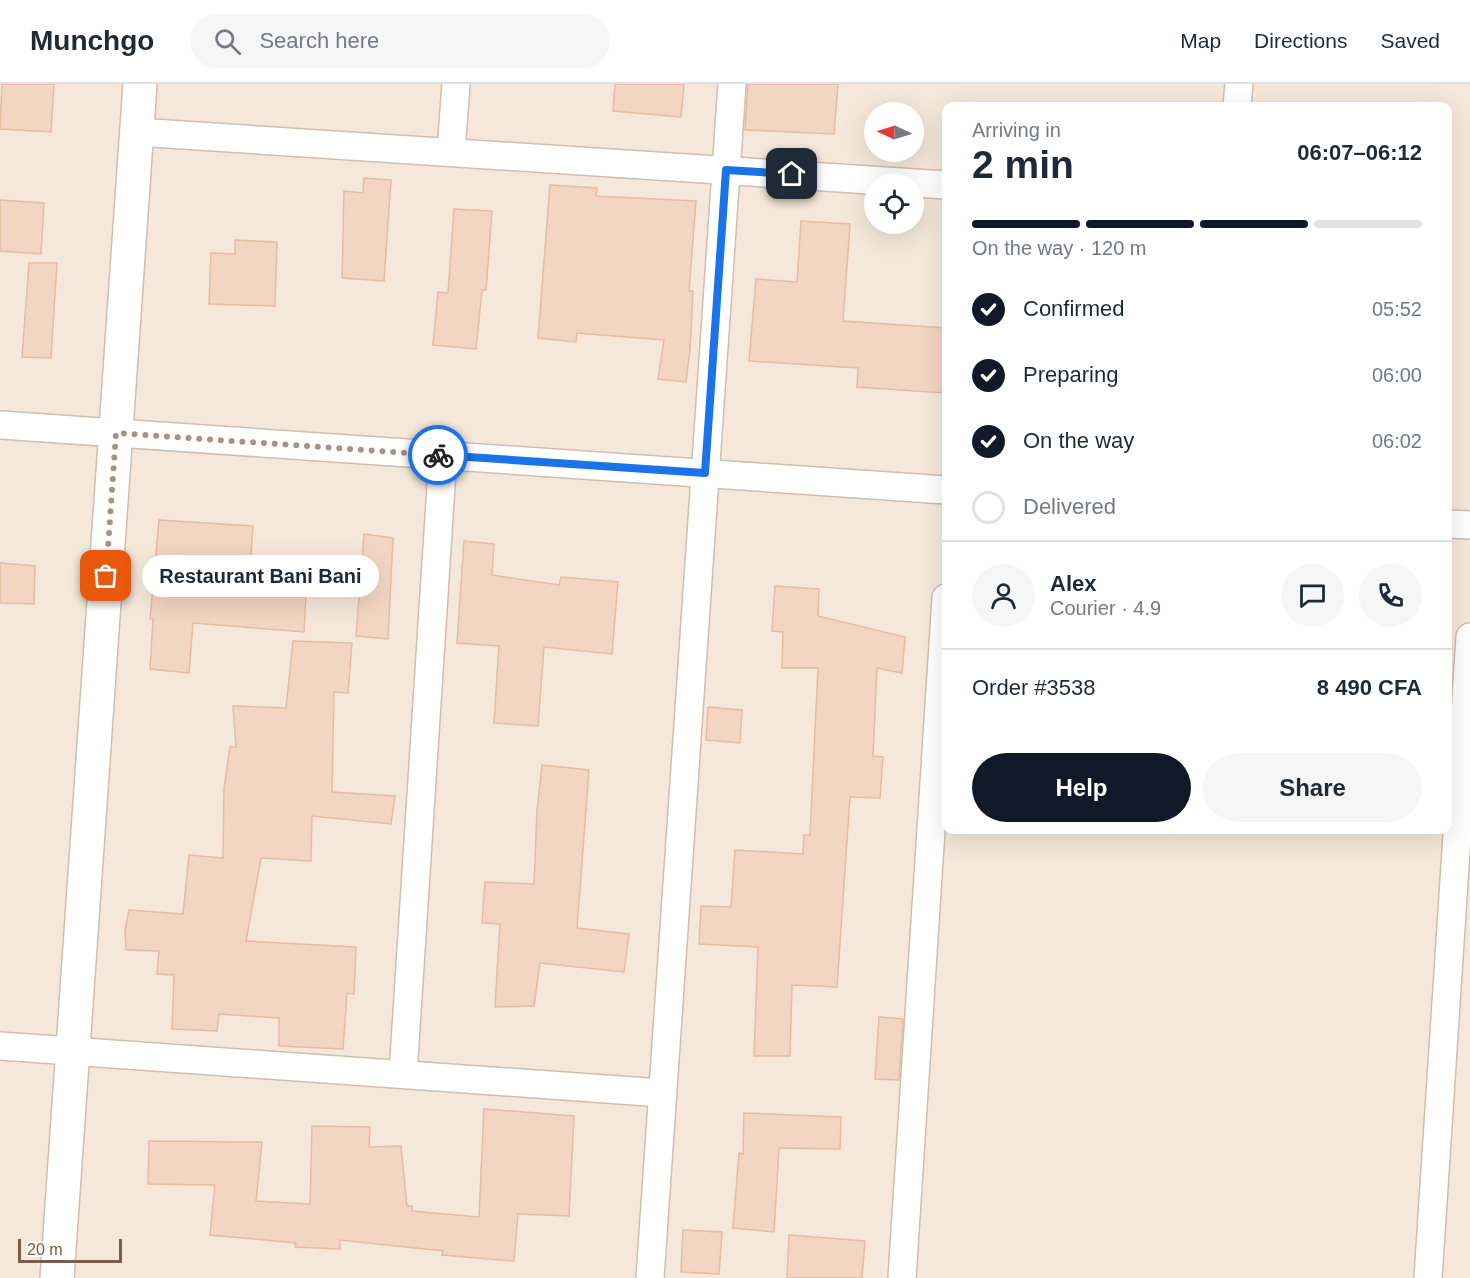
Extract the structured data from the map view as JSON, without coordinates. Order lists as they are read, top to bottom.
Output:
{
  "places": ["Restaurant Bani Bani"],
  "scale_bar": "20 m",
  "north": "left",
  "page": {
    "header": "Munchgo",
    "search": "Search here",
    "nav": ["Map", "Directions", "Saved"],
    "heading": ["2 min", "Arriving in", "06:07–06:12"],
    "panel": [
      "Alex",
      "Courier · 4.9",
      "Order #3538",
      "8 490 CFA"
    ],
    "bar": "On the way · 120 m",
    "list": [
      ["Confirmed", "05:52"],
      ["Preparing", "06:00"],
      ["On the way", "06:02"],
      "Delivered"
    ],
    "bubble": "Restaurant Bani Bani",
    "buttons": ["Help", "Share"],
    "scale": "20 m"
  }
}
